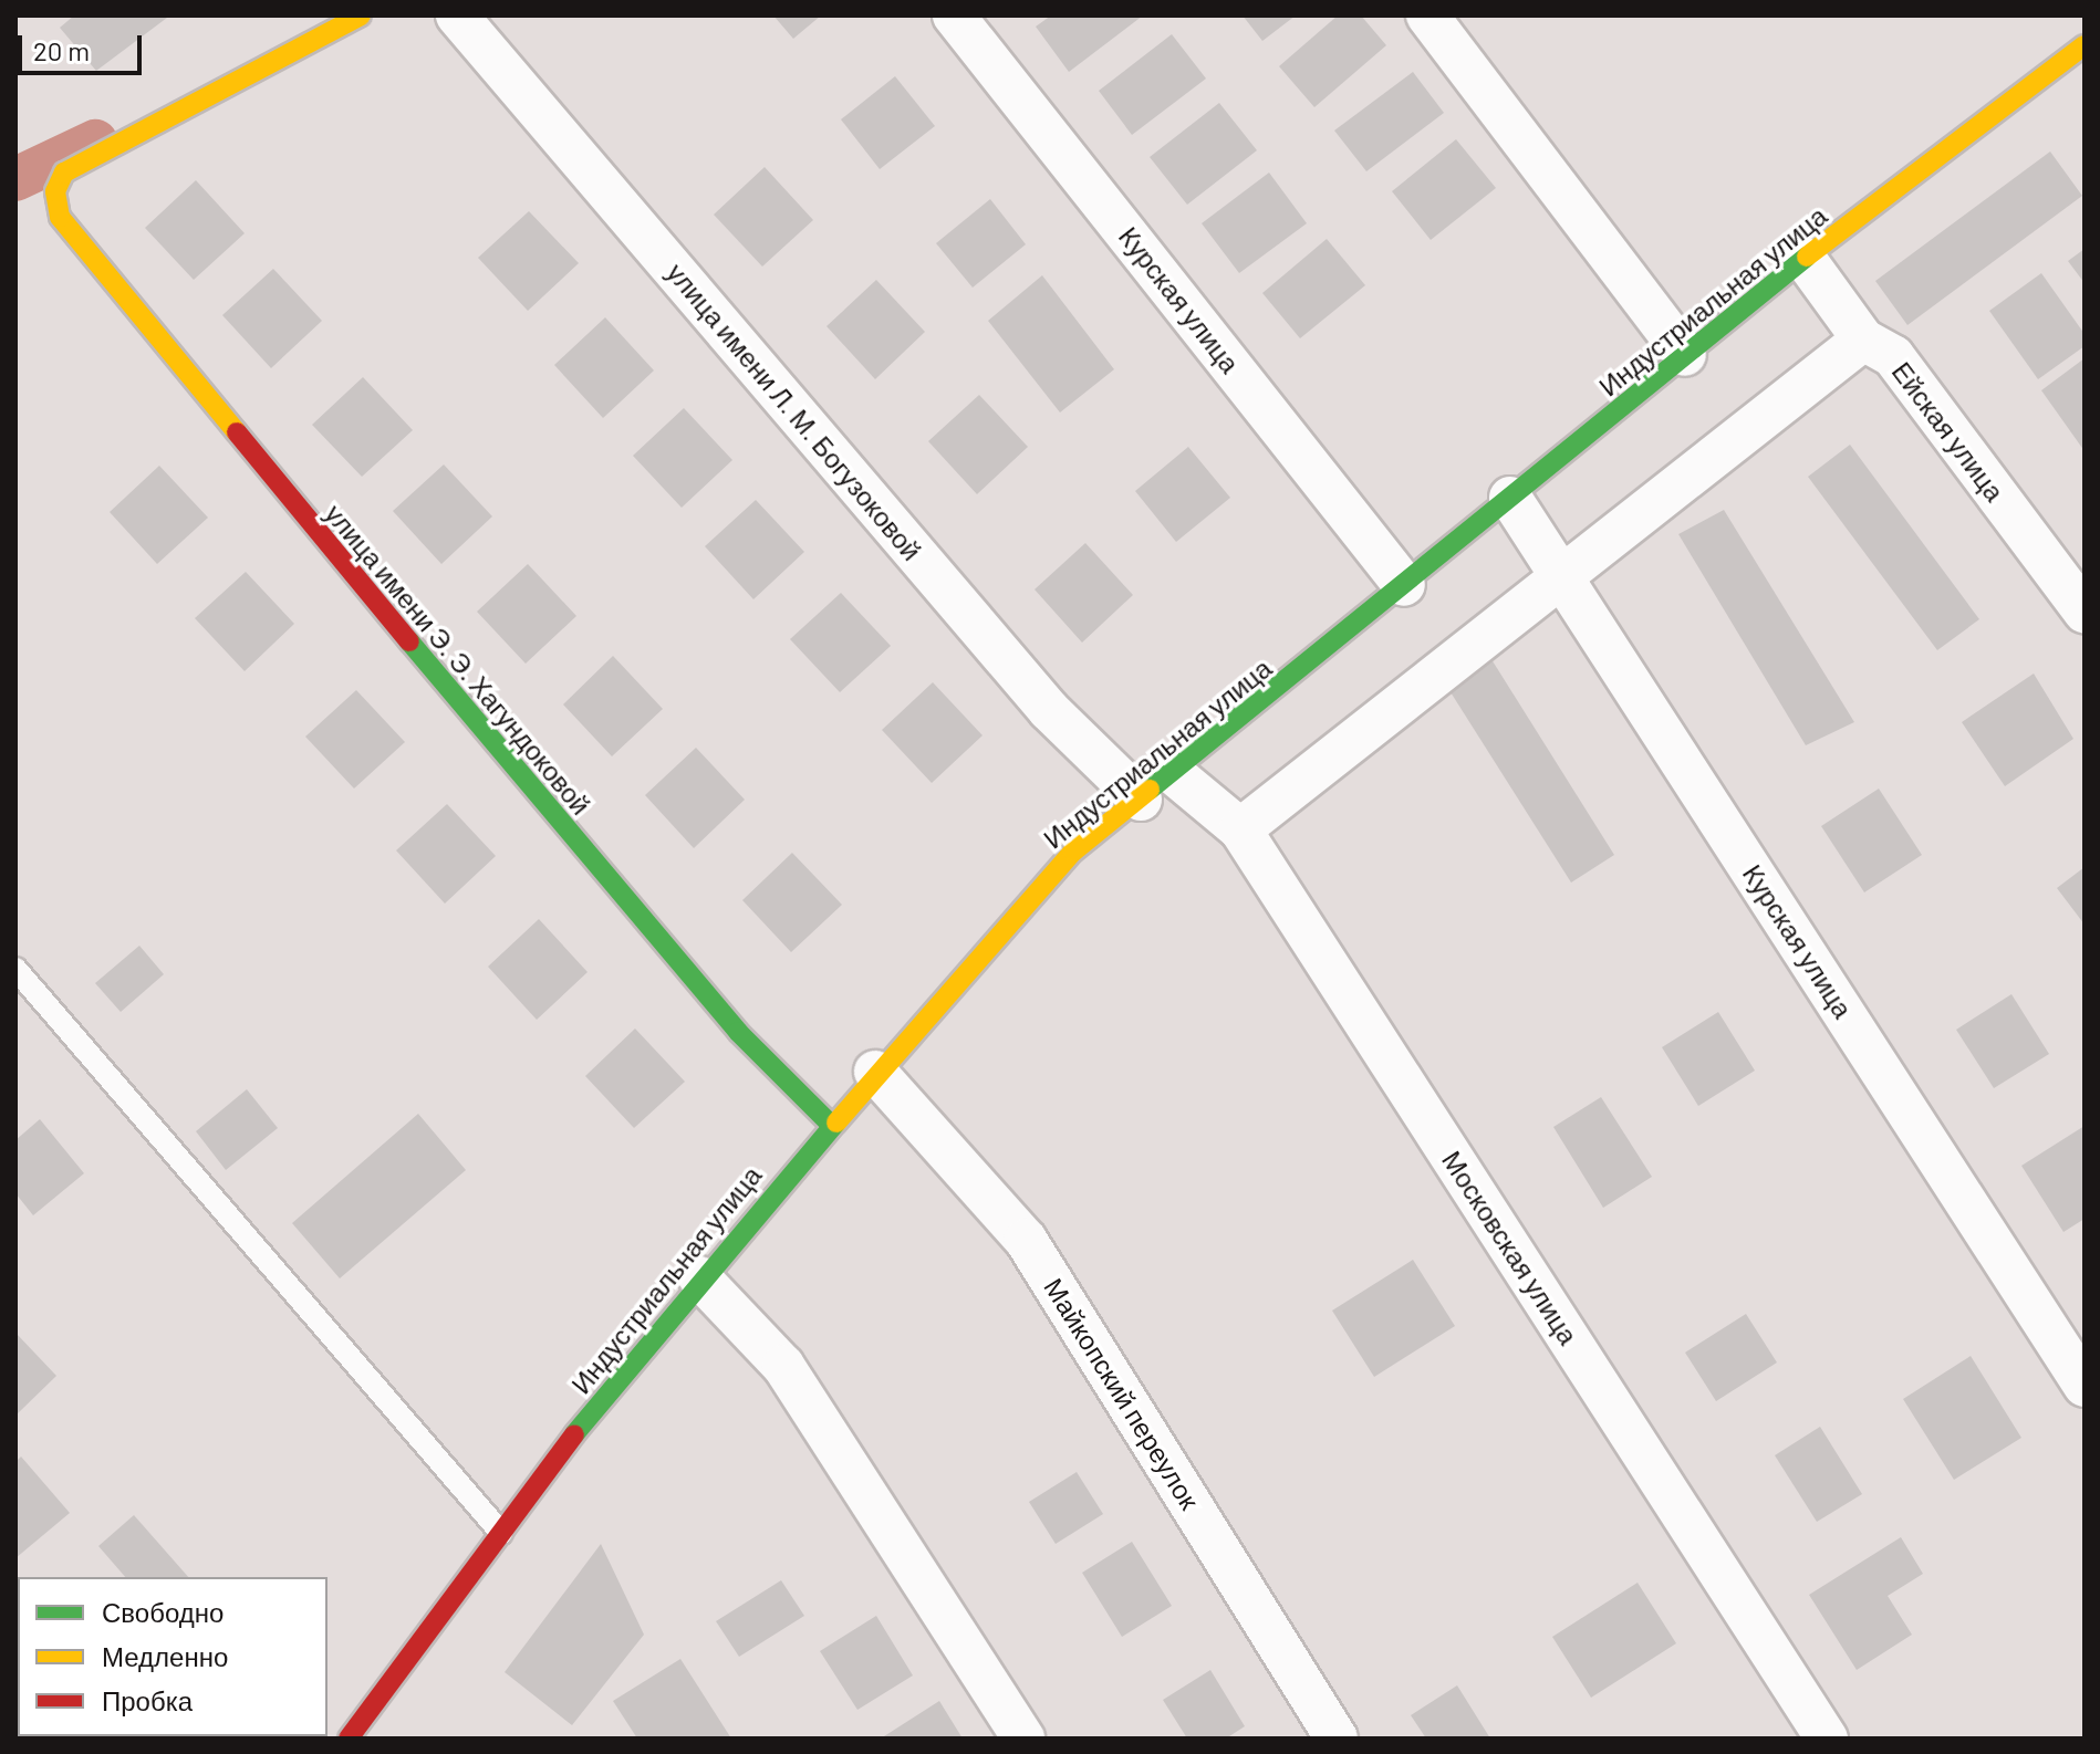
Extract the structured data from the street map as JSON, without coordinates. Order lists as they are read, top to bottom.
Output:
{
  "streets": {
    "street": [
      "Курская улица",
      "Индустриальная улица",
      "улица имени Л. М. Богузоковой",
      "Ейская улица",
      "улица имени Э. Э. Хагундоковой",
      "Московская улица",
      "Майкопский переулок"
    ]
  },
  "crossings": [
    ["Курская улица", "Индустриальная улица"],
    ["Индустриальная улица", "улица имени Л. М. Богузоковой"],
    ["Индустриальная улица", "Ейская улица"],
    ["Индустриальная улица", "улица имени Э. Э. Хагундоковой"],
    ["Индустриальная улица", "Московская улица"],
    ["Индустриальная улица", "Майкопский переулок"]
  ],
  "legend": ["Свободно", "Медленно", "Пробка"],
  "scale_bar": "20 m"
}
